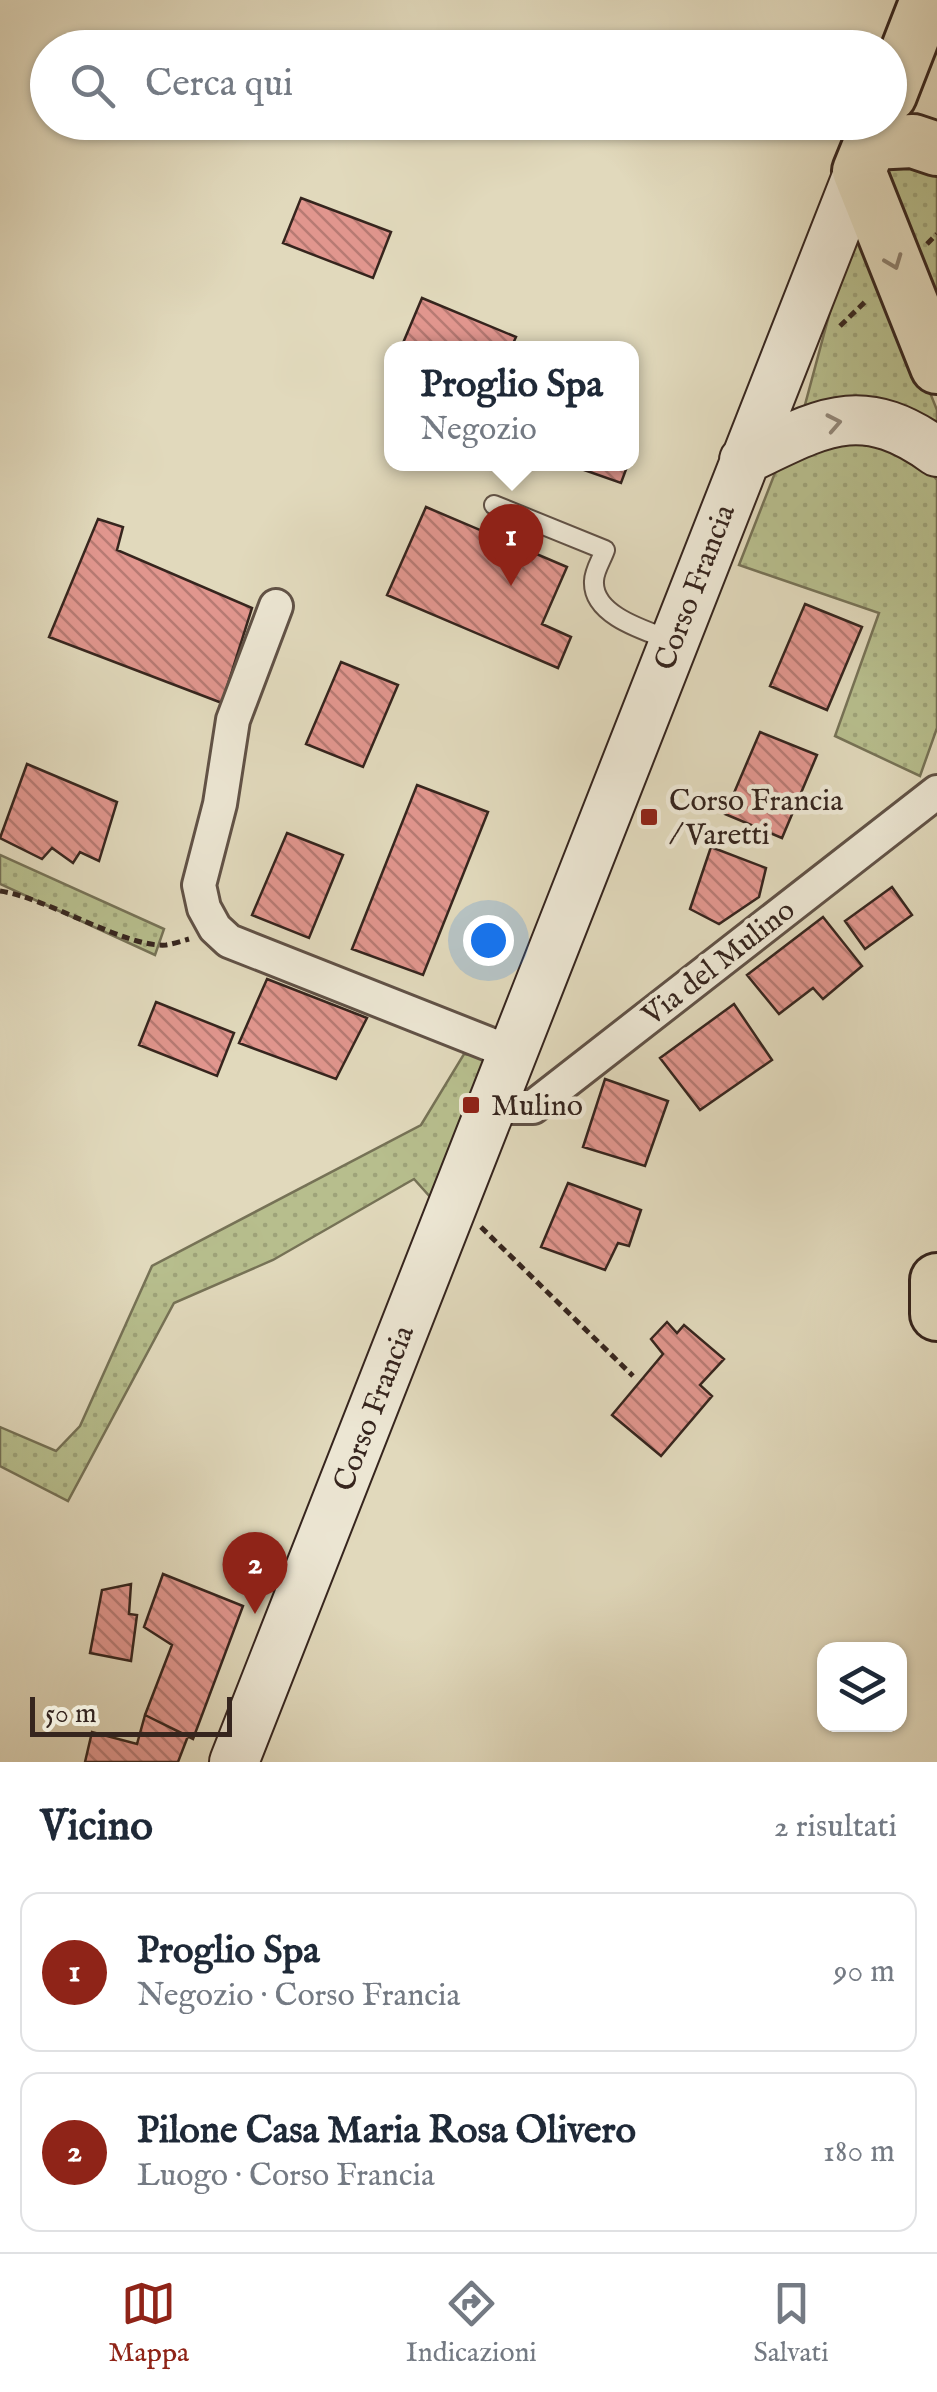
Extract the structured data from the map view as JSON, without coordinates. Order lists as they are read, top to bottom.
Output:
{
  "streets": {
    "main road": ["Corso Francia"],
    "street": ["Via del Mulino"]
  },
  "crossings": [
    ["Corso Francia", "Via del Mulino"]
  ],
  "places": {
    "transit": ["Corso Francia / Varetti", "Mulino"]
  },
  "scale_bar": "50 m",
  "page": {
    "search": "Cerca qui",
    "popup": ["Proglio Spa", "Negozio"],
    "pins": ["1", "2"],
    "scale": "50 m",
    "heading": ["Vicino", "2 risultati"],
    "list": [
      {
        "mark": "1",
        "name": "Proglio Spa",
        "note": "Negozio · Corso Francia",
        "value": "90 m"
      },
      {
        "mark": "2",
        "name": "Pilone Casa Maria Rosa Olivero",
        "note": "Luogo · Corso Francia",
        "value": "180 m"
      }
    ],
    "nav": ["Mappa", "Indicazioni", "Salvati"]
  }
}
